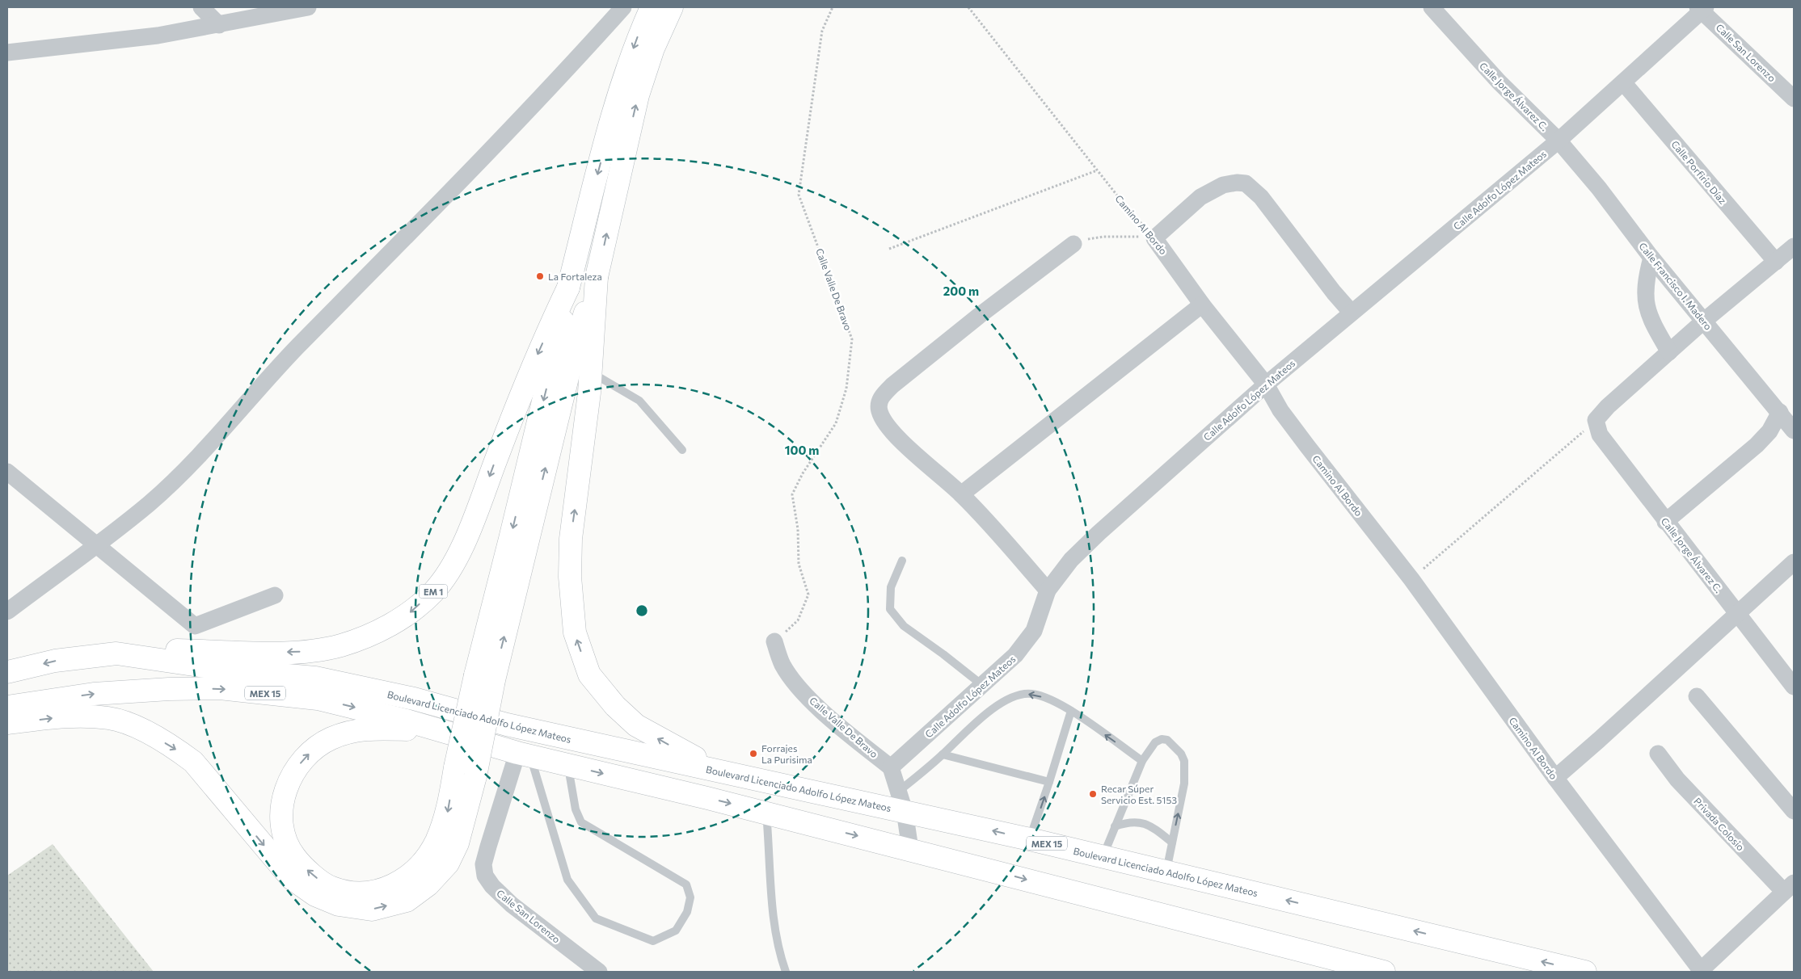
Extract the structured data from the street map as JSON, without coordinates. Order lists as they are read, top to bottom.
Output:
{
  "streets": {
    "main road": ["EM 1", "MEX 15", "Boulevard Licenciado Adolfo López Mateos"],
    "street": [
      "Calle San Lorenzo",
      "Calle Jorge Álvarez C.",
      "Calle Porfirio Díaz",
      "Calle Adolfo López Mateos",
      "Camino Al Bordo",
      "Calle Francisco I. Madero",
      "Calle Valle De Bravo",
      "Privada Colosio"
    ]
  },
  "crossings": [
    ["Calle San Lorenzo", "Calle Adolfo López Mateos"],
    ["Calle San Lorenzo", "MEX 15"],
    ["Calle Jorge Álvarez C.", "Calle Adolfo López Mateos"],
    ["Calle Jorge Álvarez C.", "Calle Francisco I. Madero"],
    ["Calle Porfirio Díaz", "Calle Adolfo López Mateos"],
    ["Calle Adolfo López Mateos", "Camino Al Bordo"],
    ["Calle Adolfo López Mateos", "Calle Francisco I. Madero"],
    ["Calle Adolfo López Mateos", "Calle Valle De Bravo"],
    ["EM 1", "MEX 15"],
    ["EM 1", "Boulevard Licenciado Adolfo López Mateos"]
  ],
  "places": ["La Fortaleza", "Forrajes La Purisima", "Recar Súper Servicio Est. 5153"],
  "rings": ["200 m", "100 m"]
}
